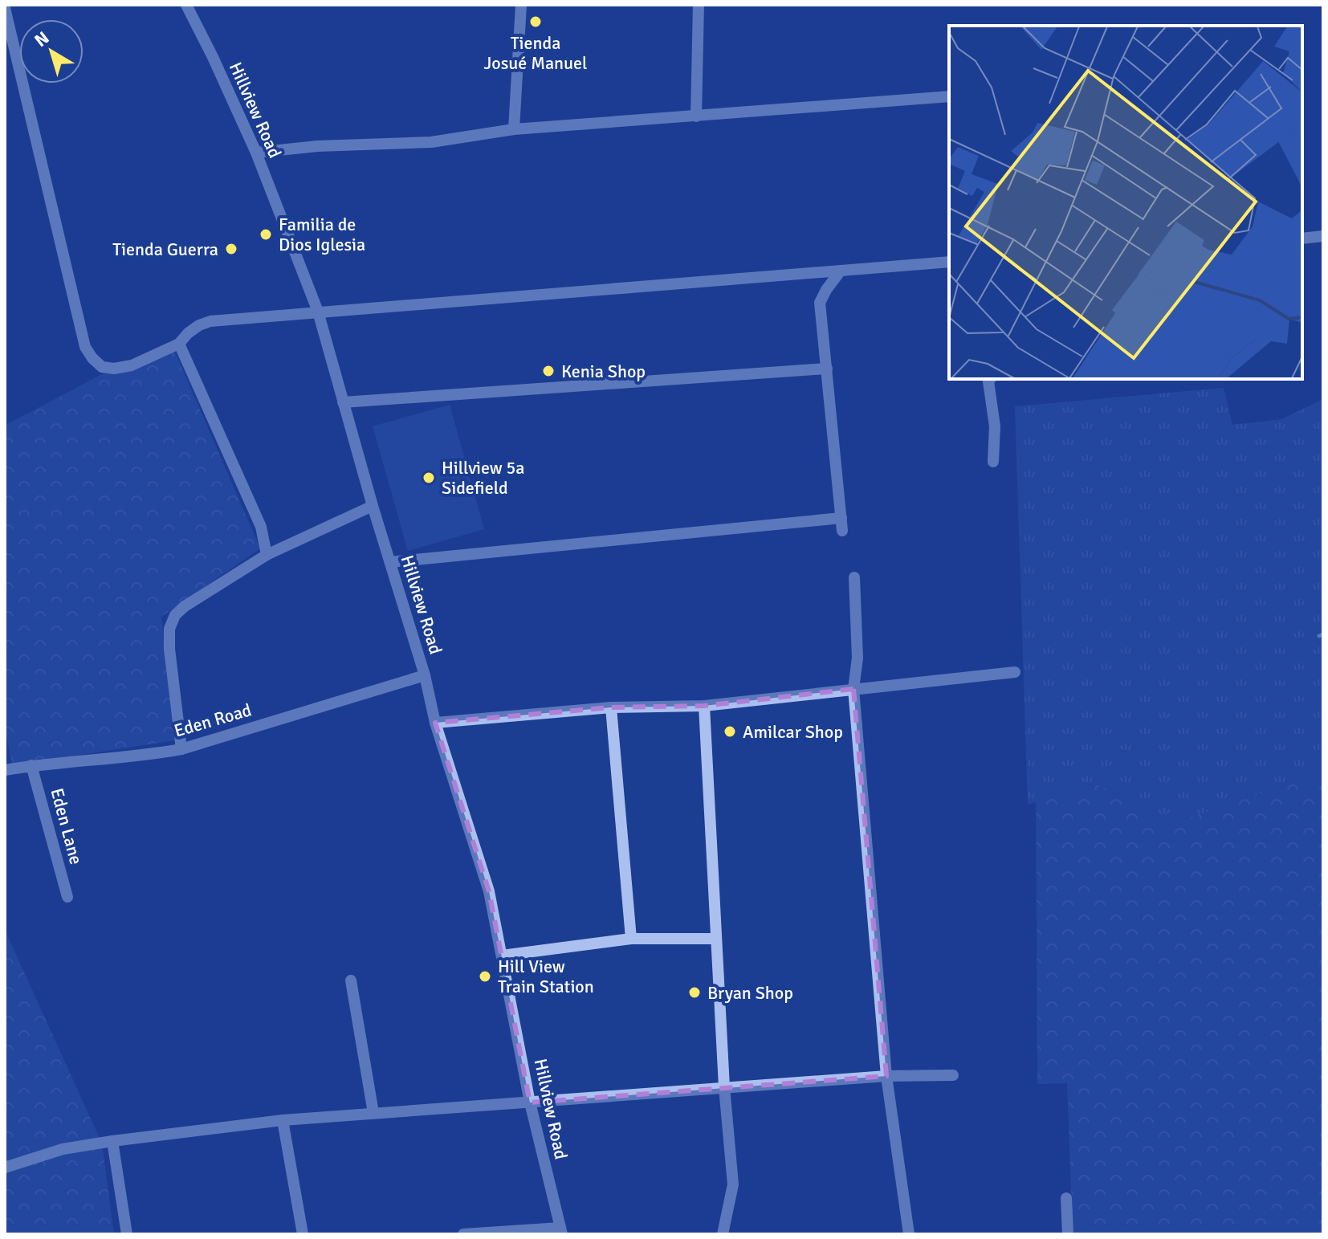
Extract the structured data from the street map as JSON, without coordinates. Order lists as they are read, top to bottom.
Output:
{
  "streets": {
    "street": ["Hillview Road", "Eden Road", "Eden Lane"]
  },
  "crossings": [
    ["Hillview Road", "Eden Road"],
    ["Eden Road", "Eden Lane"]
  ],
  "places": [
    "Tienda Josué Manuel",
    "Familia de Dios Iglesia",
    "Tienda Guerra",
    "Kenia Shop",
    "Hillview 5a Sidefield",
    "Amilcar Shop",
    "Hill View Train Station",
    "Bryan Shop"
  ],
  "north": "top left"
}
